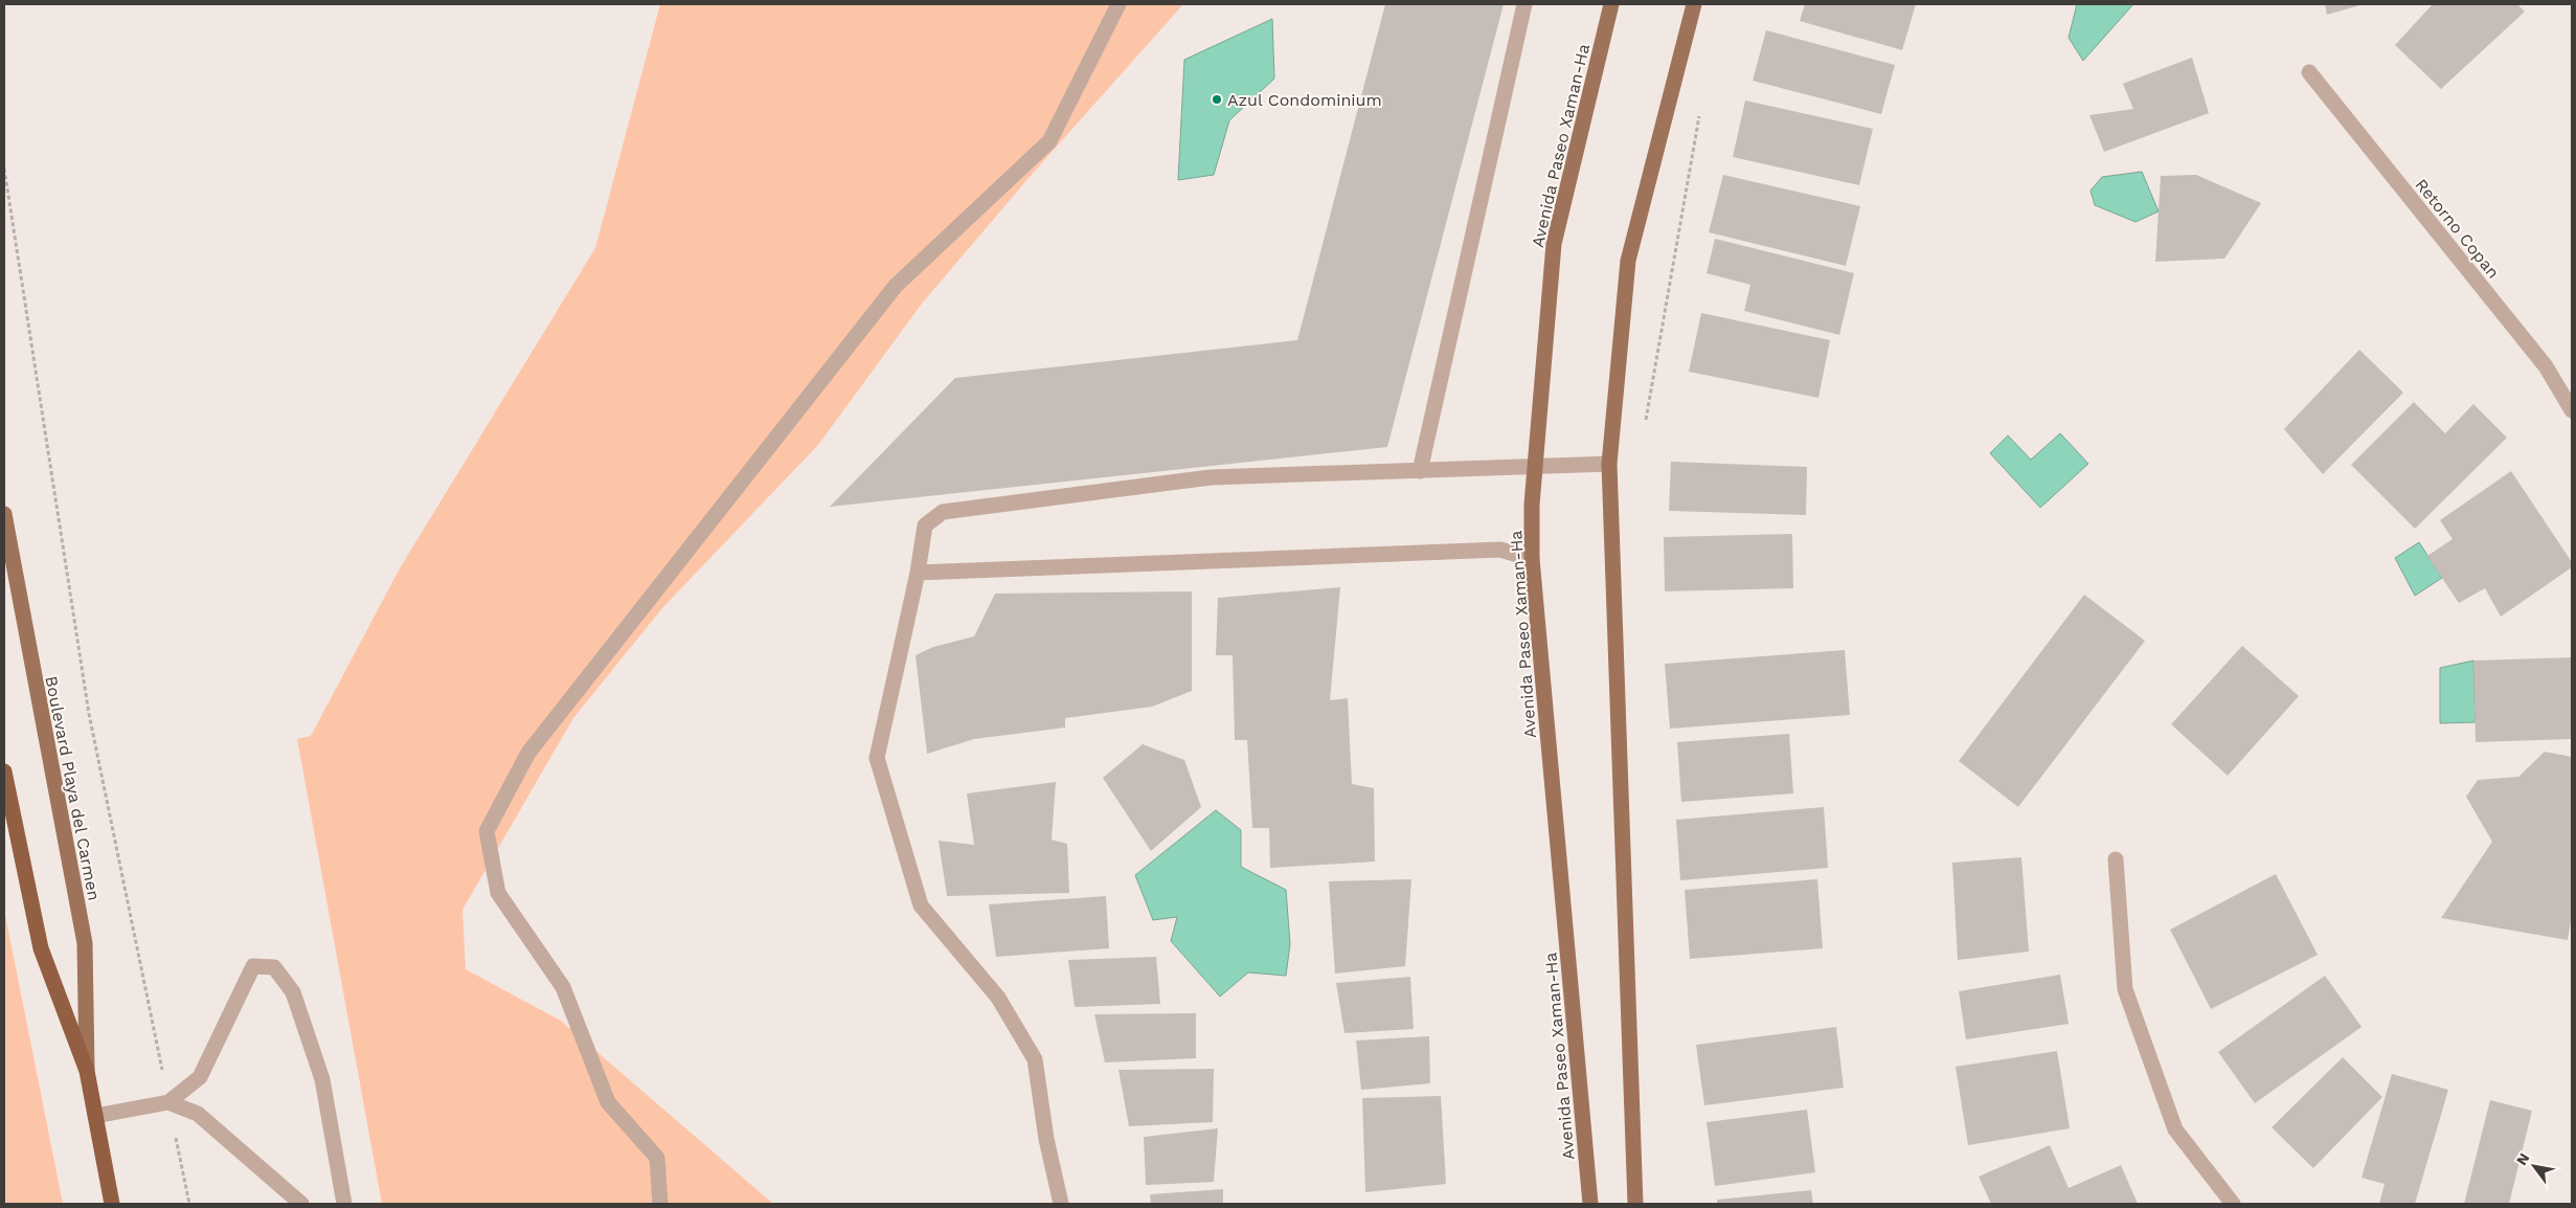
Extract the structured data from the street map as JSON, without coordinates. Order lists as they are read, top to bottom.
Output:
{
  "streets": {
    "main road": ["Avenida Paseo Xaman-Ha", "Boulevard Playa del Carmen"],
    "street": ["Retorno Copan"]
  },
  "places": ["Azul Condominium"],
  "north": "top left"
}
